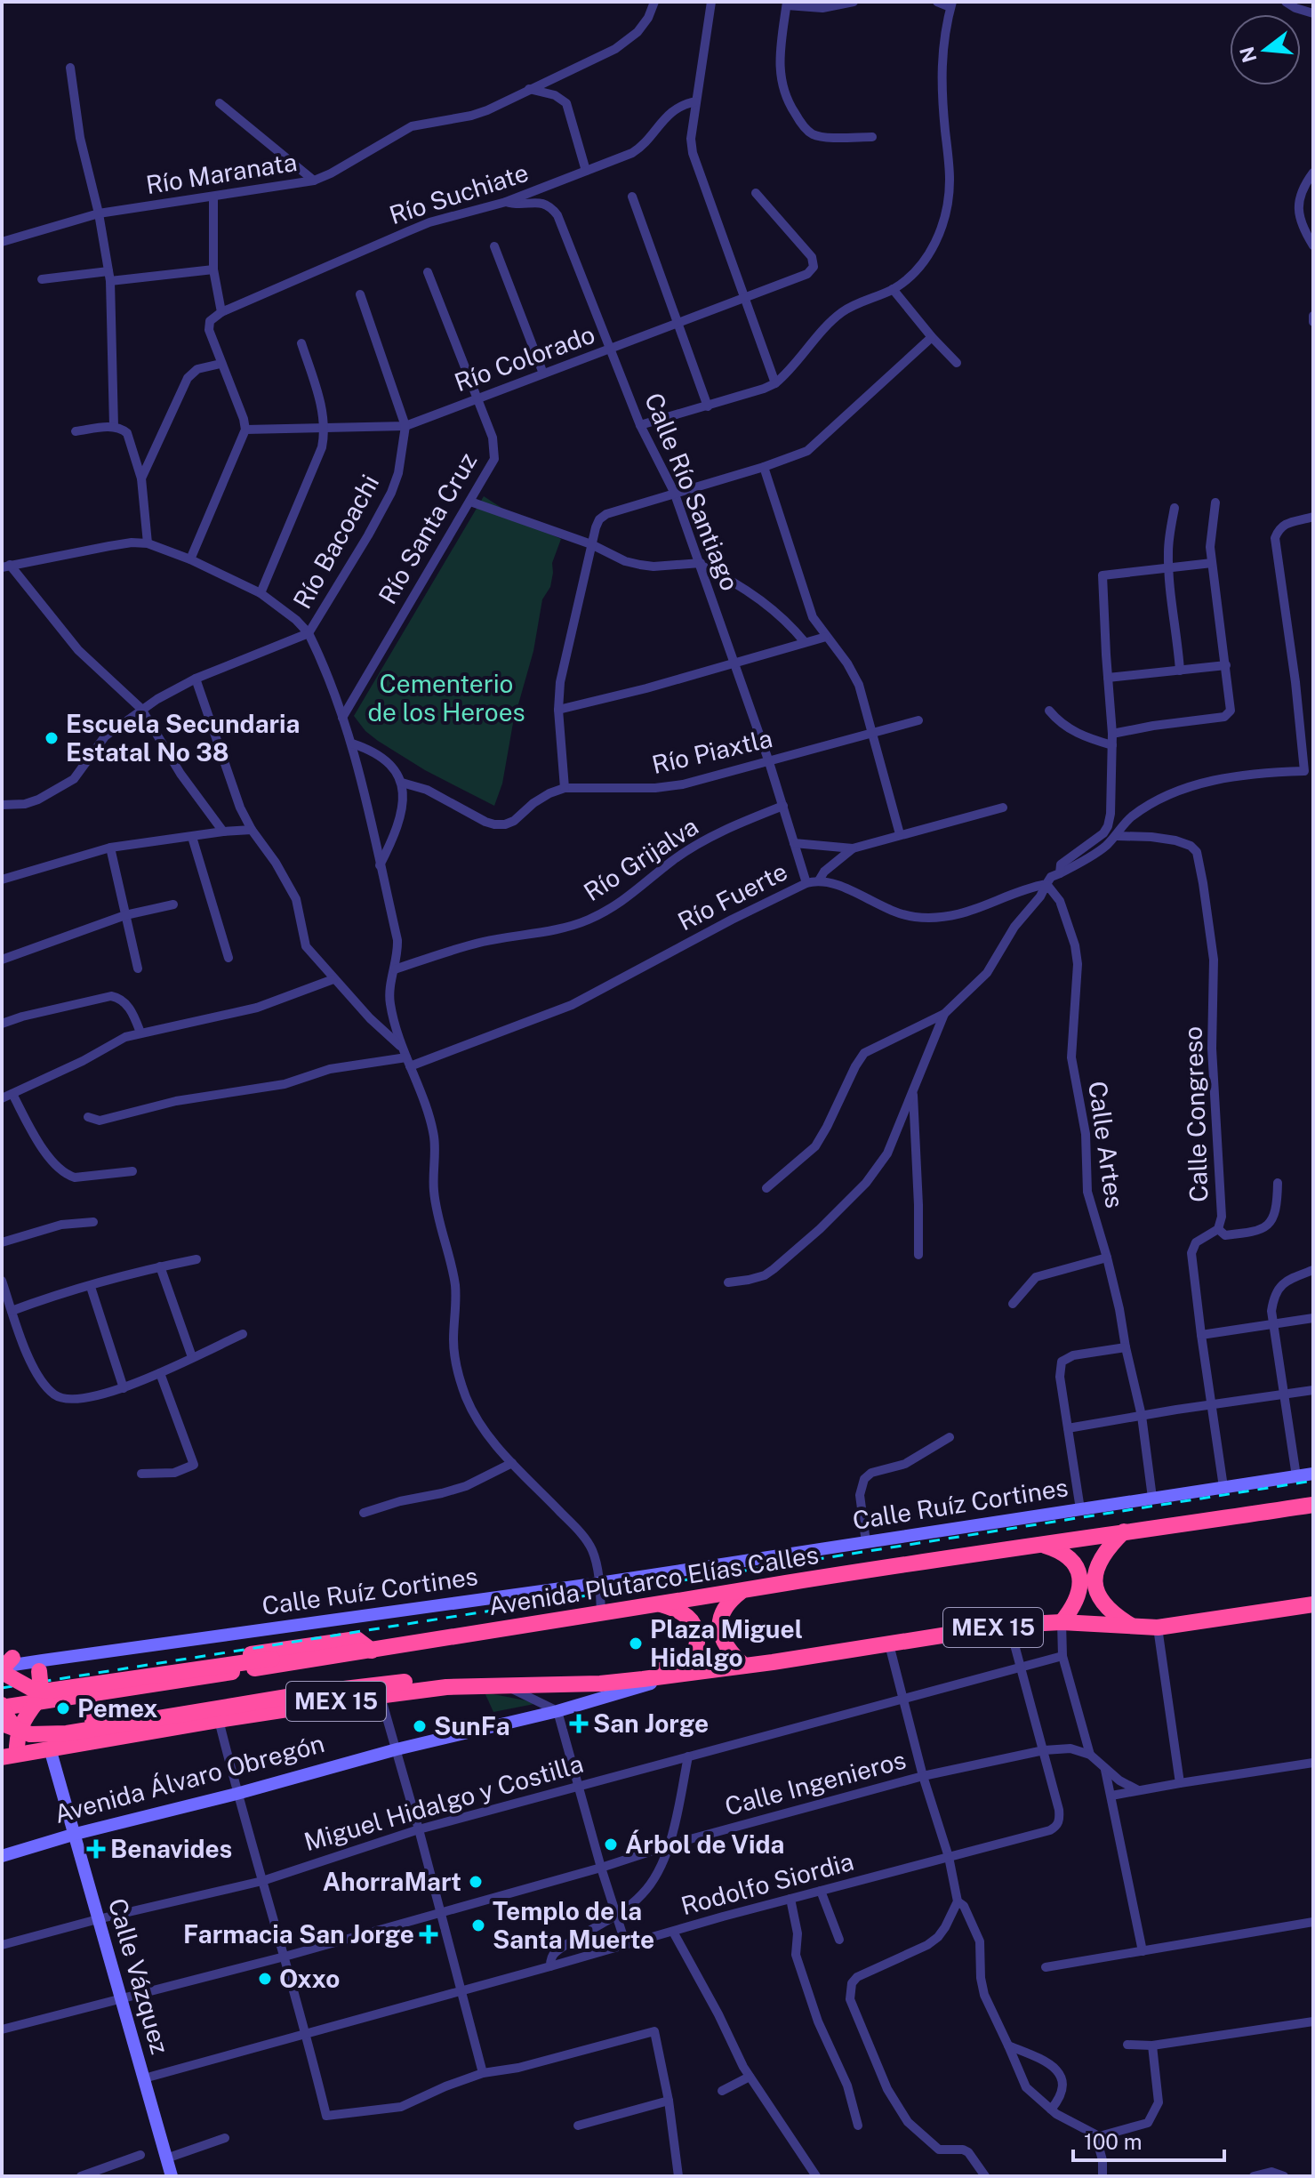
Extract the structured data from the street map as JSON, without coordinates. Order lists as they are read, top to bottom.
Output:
{
  "streets": {
    "highway": ["Avenida Plutarco Elías Calles", "MEX 15", "Avenida Álvaro Obregón"],
    "street": [
      "Río Maranata",
      "Río Suchiate",
      "Río Colorado",
      "Calle Río Santiago",
      "Río Santa Cruz",
      "Río Bacoachi",
      "Río Piaxtla",
      "Río Grijalva",
      "Río Fuerte",
      "Calle Congreso",
      "Calle Artes",
      "Calle Ruíz Cortines",
      "Calle Ingenieros",
      "Miguel Hidalgo y Costilla",
      "Rodolfo Siordia",
      "Calle Vázquez"
    ]
  },
  "crossings": [
    ["Río Suchiate", "Calle Río Santiago"],
    ["Río Colorado", "Calle Río Santiago"],
    ["Río Colorado", "Río Santa Cruz"],
    ["Río Colorado", "Río Bacoachi"],
    ["Calle Río Santiago", "Río Piaxtla"],
    ["Calle Río Santiago", "Río Grijalva"],
    ["Calle Río Santiago", "Río Fuerte"],
    ["Río Fuerte", "Calle Artes"],
    ["Calle Congreso", "Calle Ruíz Cortines"],
    ["Calle Artes", "Calle Ruíz Cortines"],
    ["MEX 15", "Avenida Álvaro Obregón"],
    ["MEX 15", "Calle Vázquez"],
    ["Avenida Álvaro Obregón", "Calle Vázquez"],
    ["Calle Ingenieros", "Rodolfo Siordia"],
    ["Calle Ingenieros", "Calle Vázquez"],
    ["Miguel Hidalgo y Costilla", "Calle Vázquez"],
    ["Rodolfo Siordia", "Calle Vázquez"]
  ],
  "parks": ["Cementerio de los Heroes"],
  "places": {
    "other": [
      "Escuela Secundaria Estatal No 38",
      "Plaza Miguel Hidalgo",
      "Pemex",
      "SunFa",
      "Árbol de Vida",
      "AhorraMart",
      "Templo de la Santa Muerte",
      "Oxxo"
    ],
    "health": ["San Jorge", "Benavides", "Farmacia San Jorge"]
  },
  "scale_bar": "100 m",
  "north": "left"
}
